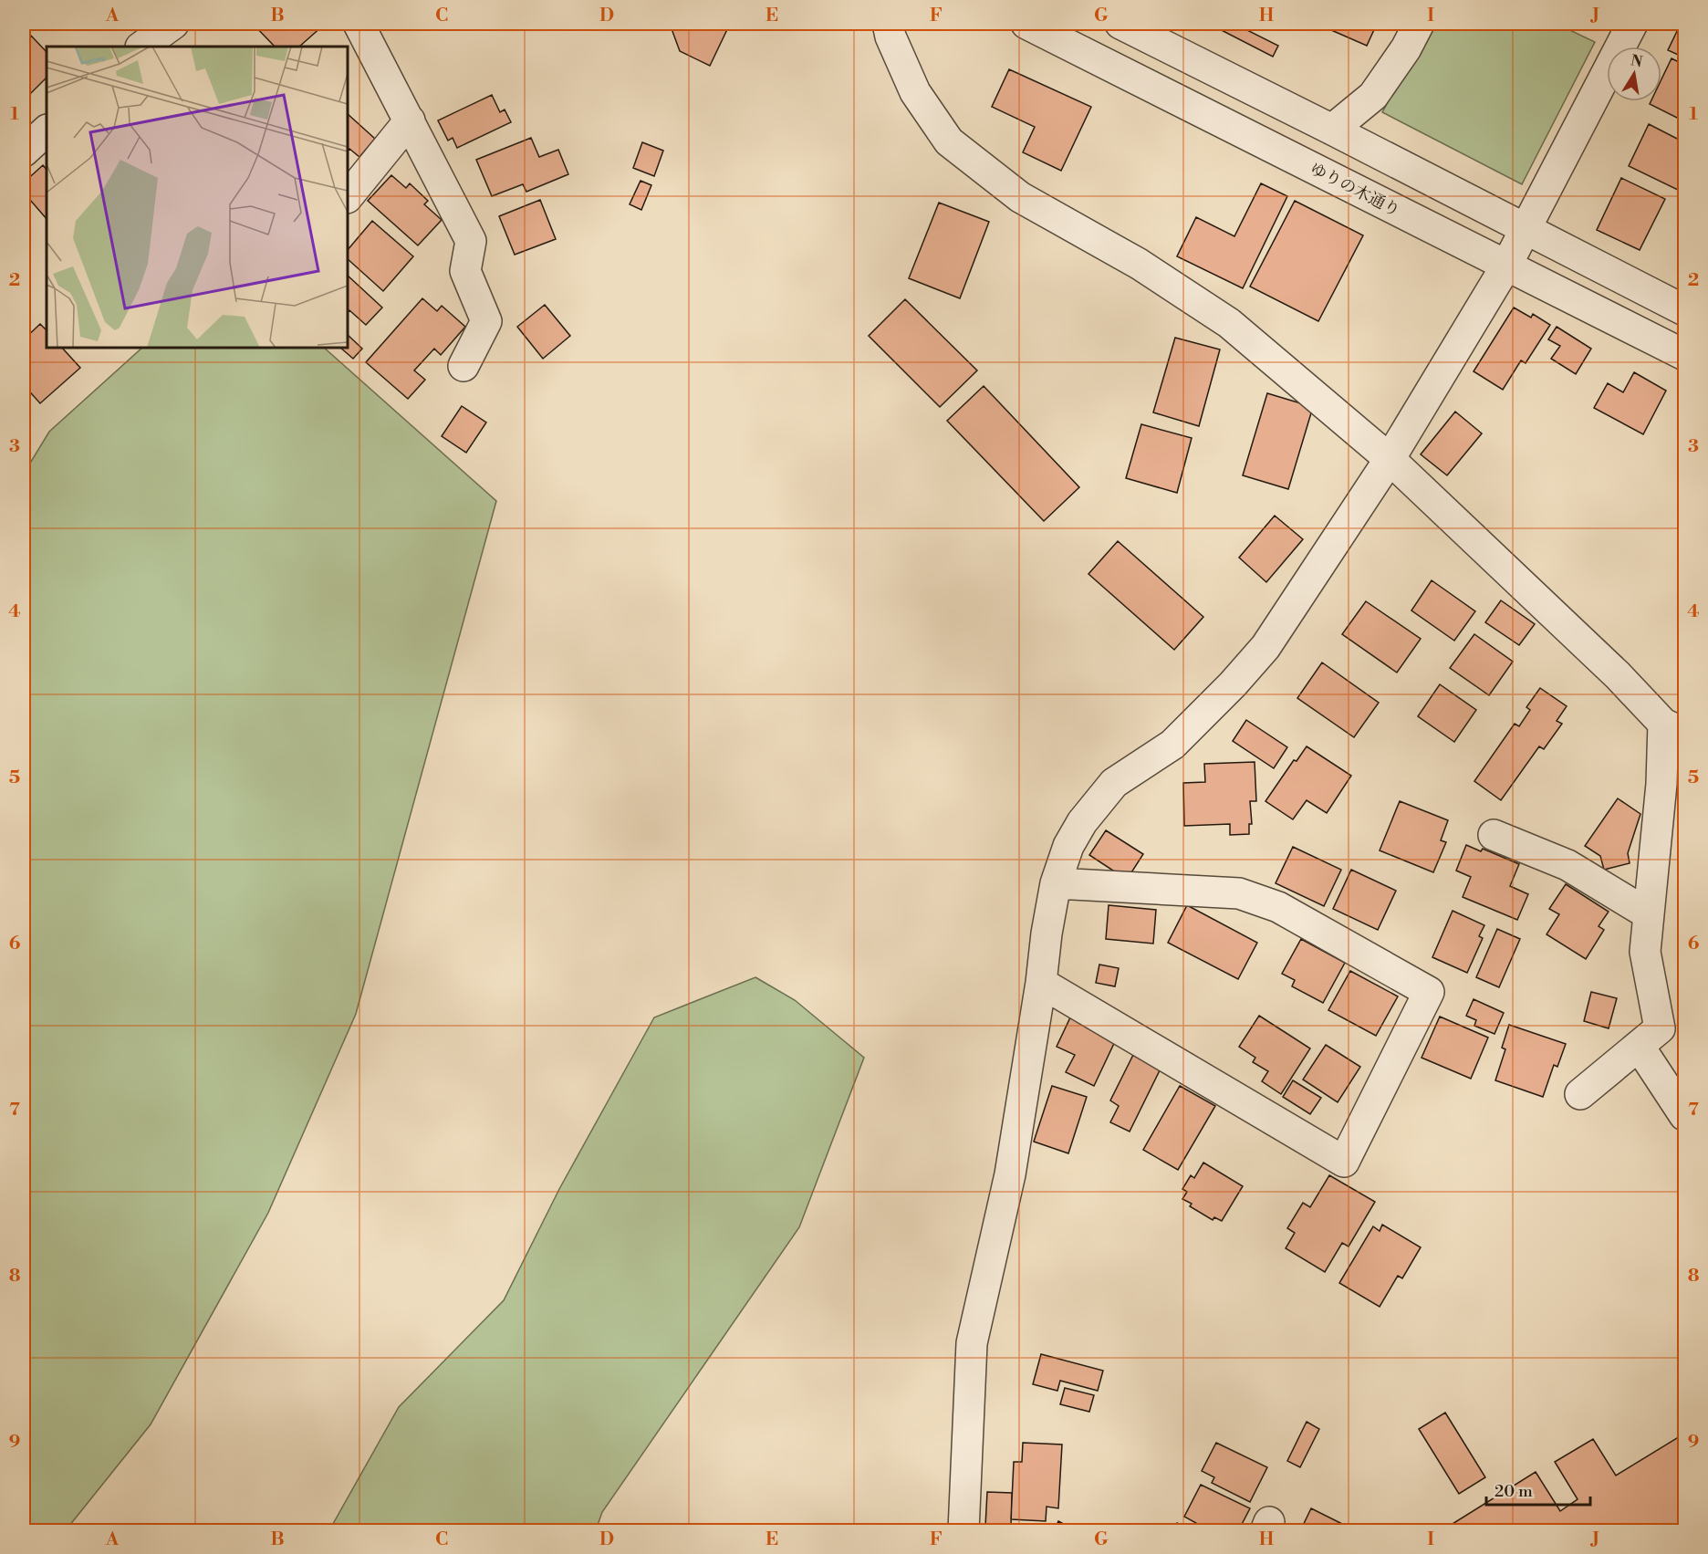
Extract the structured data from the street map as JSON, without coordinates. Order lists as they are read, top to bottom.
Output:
{
  "streets": {
    "street": ["ゆりの木通り"]
  },
  "scale_bar": "20 m",
  "north": "top",
  "grid": {
    "columns": [
      "A",
      "B",
      "C",
      "D",
      "E",
      "F",
      "G",
      "H",
      "I",
      "J"
    ],
    "rows": [
      "1",
      "2",
      "3",
      "4",
      "5",
      "6",
      "7",
      "8",
      "9"
    ]
  }
}
